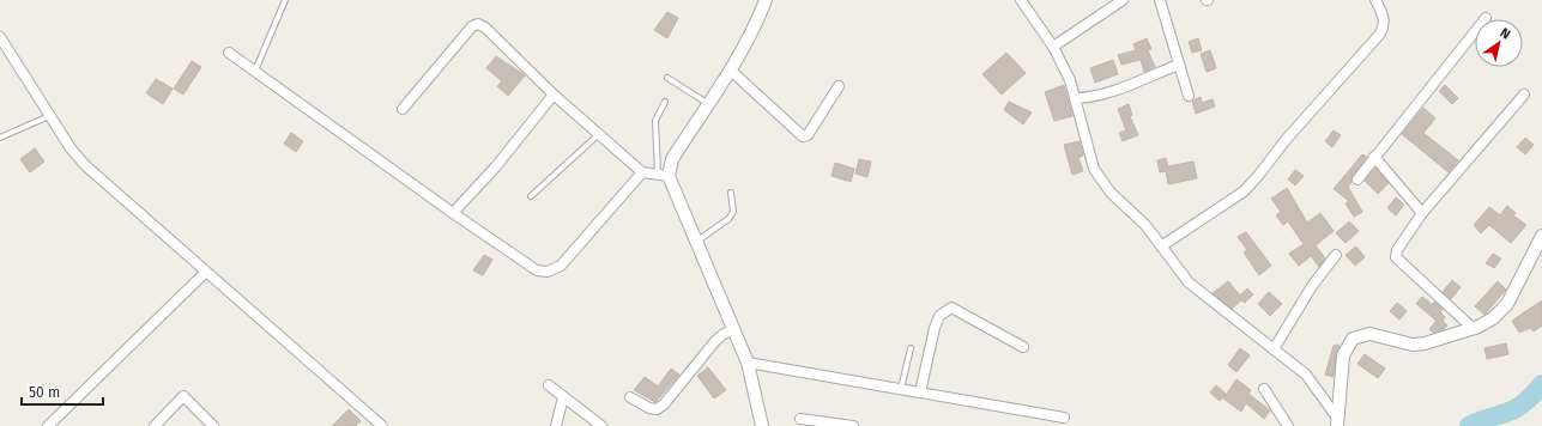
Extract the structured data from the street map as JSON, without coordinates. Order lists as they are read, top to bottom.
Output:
{
  "scale_bar": "50 m",
  "north": "top right"
}
